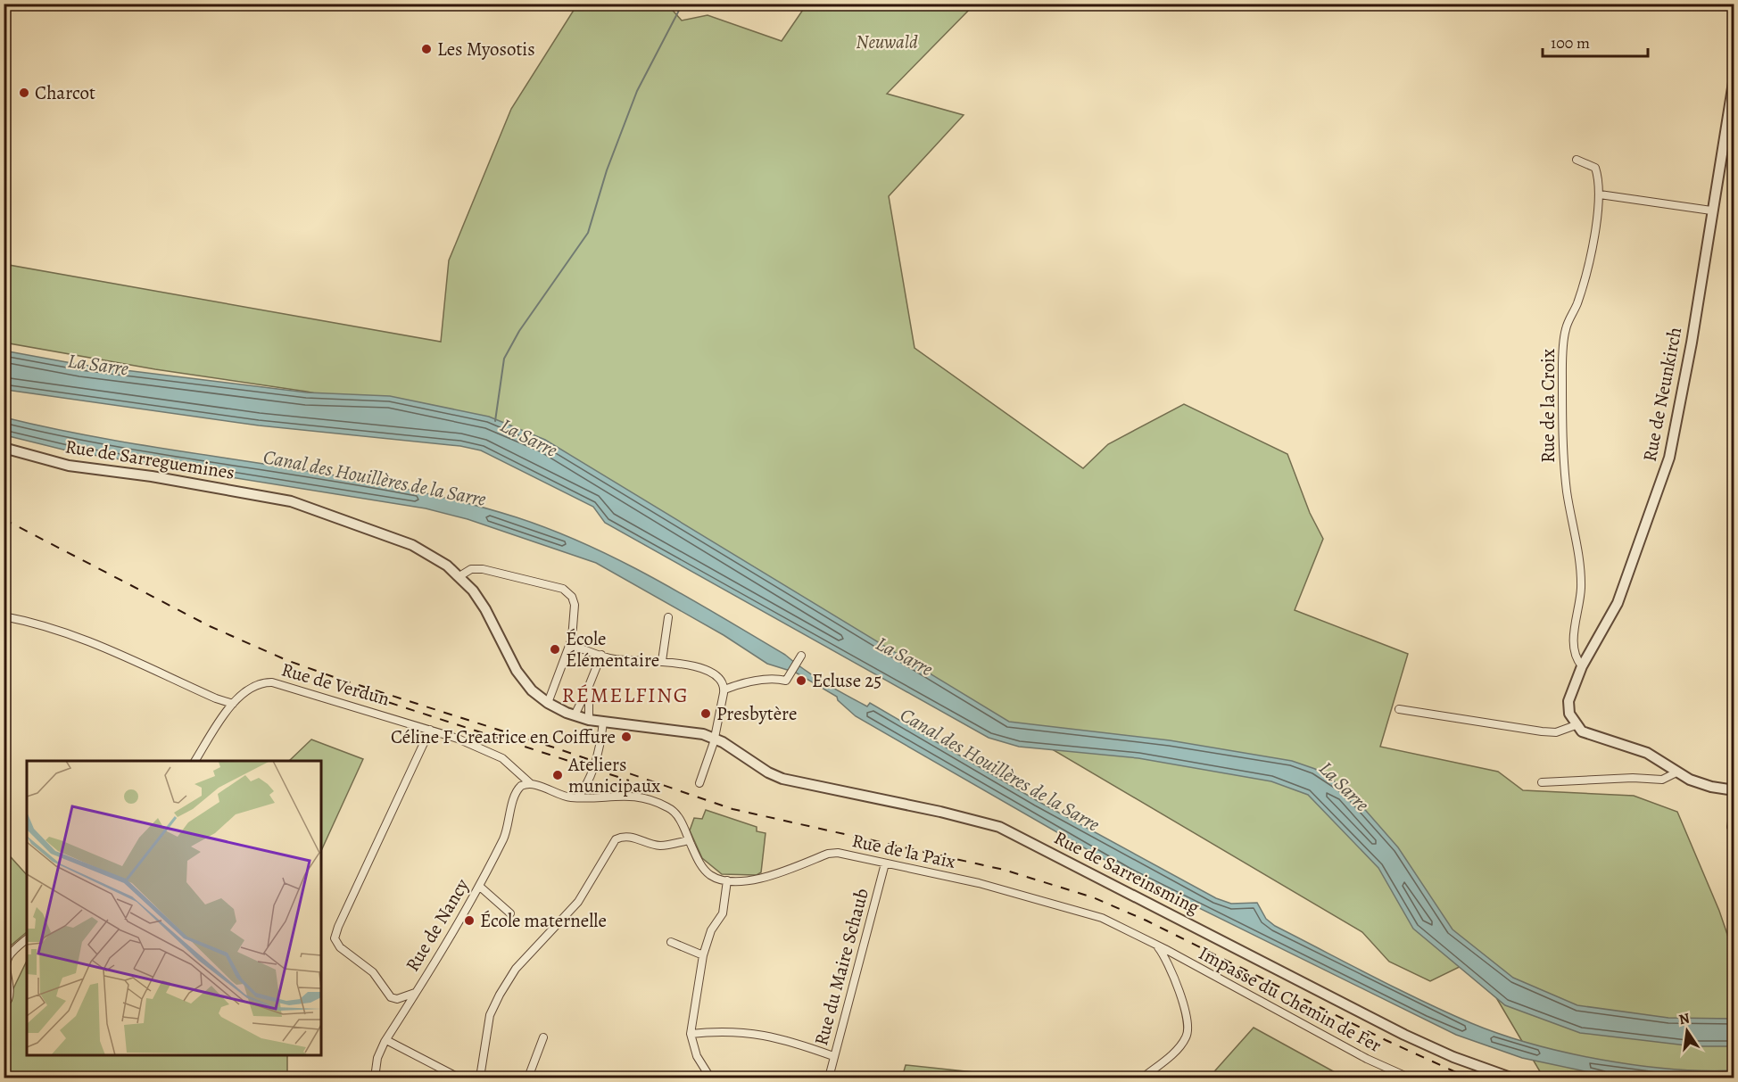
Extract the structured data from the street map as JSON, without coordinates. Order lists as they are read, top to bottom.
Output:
{
  "streets": {
    "street": [
      "Rue de Neunkirch",
      "Rue de la Croix",
      "Rue de Sarreguemines",
      "Rue de Verdun",
      "Rue de la Paix",
      "Rue de Sarreinsming",
      "Rue de Nancy",
      "Rue du Maire Schaub",
      "Impasse du Chemin de Fer"
    ]
  },
  "crossings": [
    ["Rue de Neunkirch", "Rue de la Croix"],
    ["Rue de Sarreguemines", "Rue de Sarreinsming"],
    ["Rue de Verdun", "Rue de la Paix"],
    ["Rue de la Paix", "Rue du Maire Schaub"],
    ["Rue de la Paix", "Impasse du Chemin de Fer"]
  ],
  "districts": ["RÉMELFING"],
  "water": ["La Sarre", "Canal des Houillères de la Sarre"],
  "parks": ["Neuwald"],
  "places": [
    "Les Myosotis",
    "Charcot",
    "École Élémentaire",
    "Ecluse 25",
    "Presbytère",
    "Céline F Creatrice en Coiffure",
    "Ateliers municipaux",
    "École maternelle"
  ],
  "scale_bar": "100 m",
  "north": "top"
}
